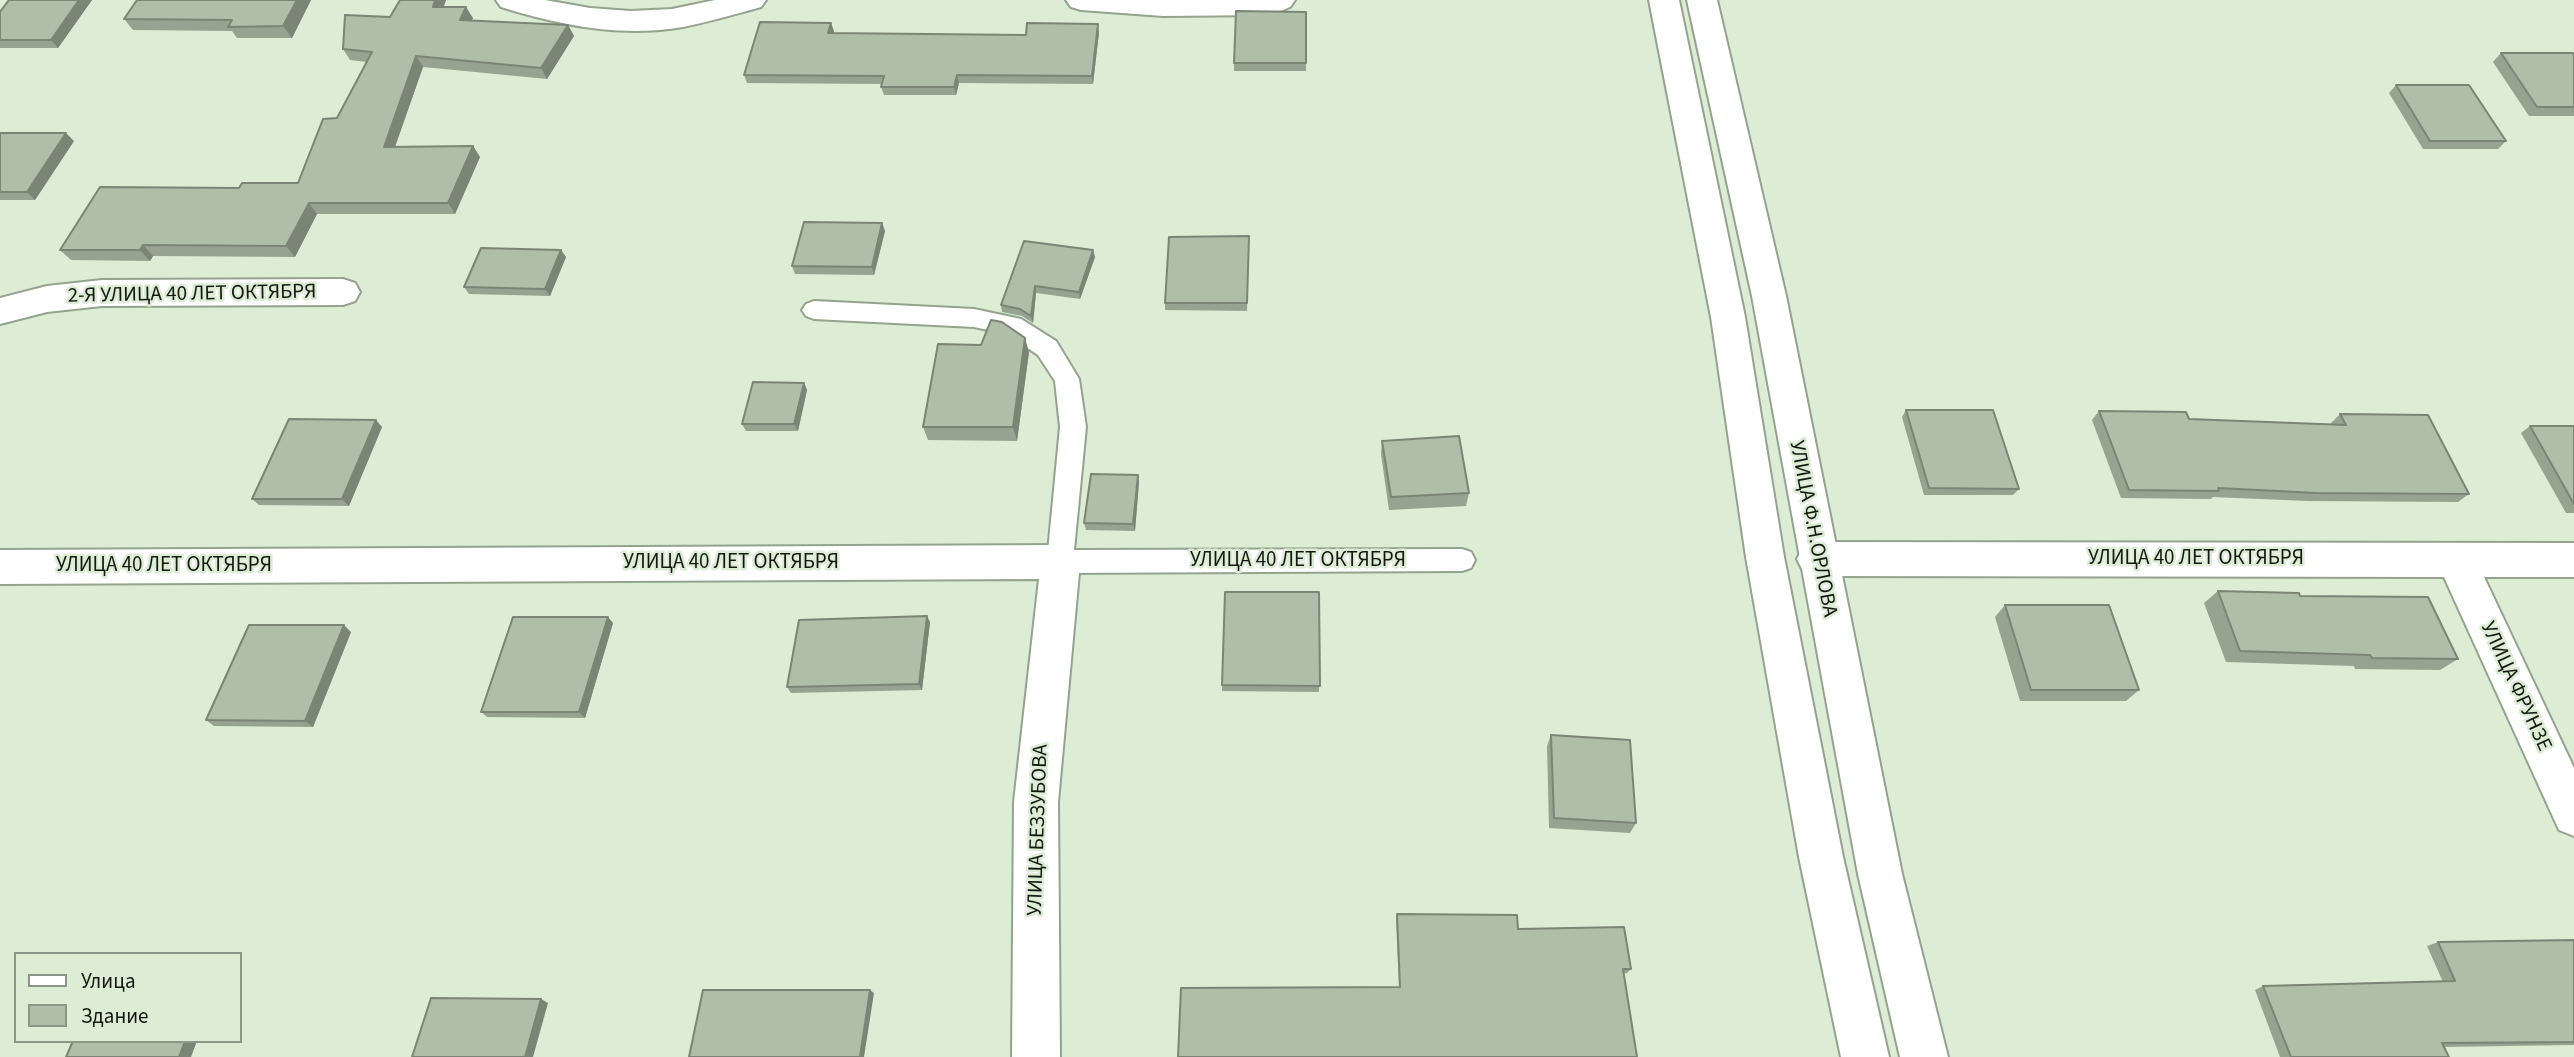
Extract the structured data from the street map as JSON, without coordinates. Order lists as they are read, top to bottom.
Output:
{
  "streets": {
    "street": [
      "2-Я УЛИЦА 40 ЛЕТ ОКТЯБРЯ",
      "УЛИЦА Ф.Н.ОРЛОВА",
      "УЛИЦА 40 ЛЕТ ОКТЯБРЯ",
      "УЛИЦА ФРУНЗЕ",
      "УЛИЦА БЕЗЗУБОВА"
    ]
  },
  "crossings": [
    ["УЛИЦА Ф.Н.ОРЛОВА", "УЛИЦА 40 ЛЕТ ОКТЯБРЯ"],
    ["УЛИЦА 40 ЛЕТ ОКТЯБРЯ", "УЛИЦА ФРУНЗЕ"],
    ["УЛИЦА 40 ЛЕТ ОКТЯБРЯ", "УЛИЦА БЕЗЗУБОВА"]
  ],
  "legend": ["Улица", "Здание"]
}
